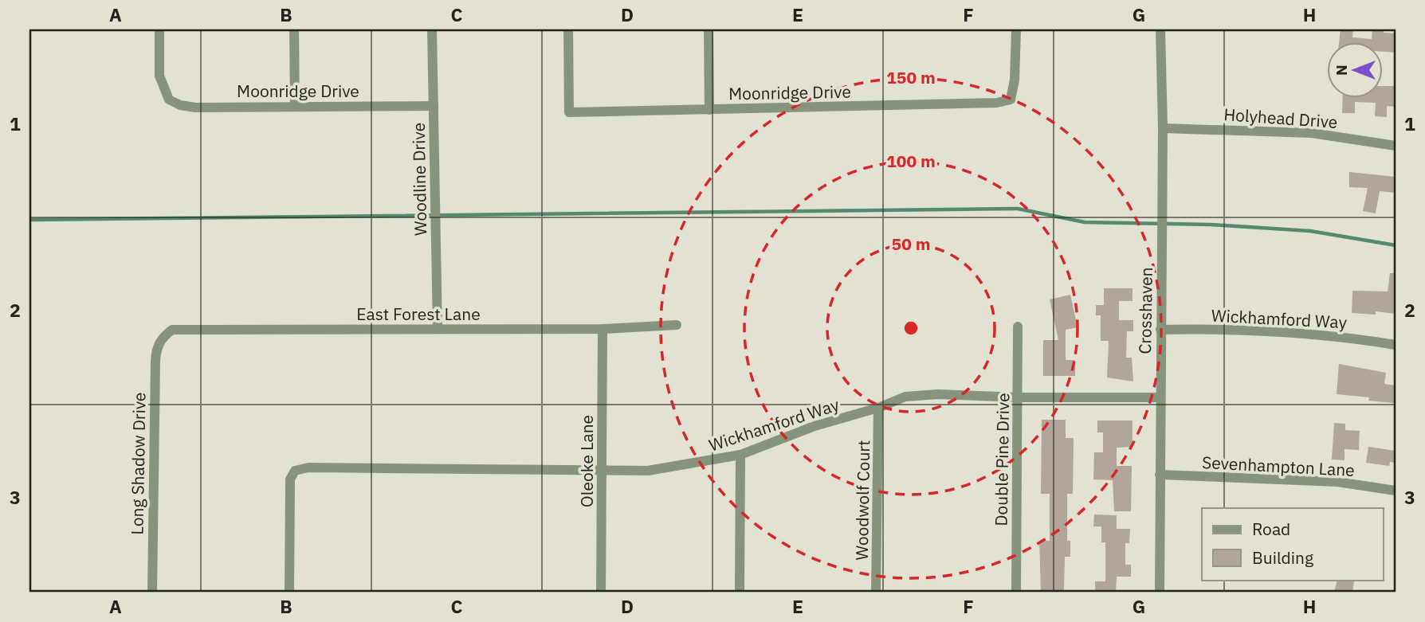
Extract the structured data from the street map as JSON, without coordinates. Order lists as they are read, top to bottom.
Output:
{
  "streets": {
    "street": [
      "Moonridge Drive",
      "Holyhead Drive",
      "Woodline Drive",
      "Crosshaven",
      "East Forest Lane",
      "Wickhamford Way",
      "Double Pine Drive",
      "Oleoke Lane",
      "Long Shadow Drive",
      "Sevenhampton Lane",
      "Woodwolf Court"
    ]
  },
  "crossings": [
    ["Moonridge Drive", "Woodline Drive"],
    ["Holyhead Drive", "Crosshaven"],
    ["Woodline Drive", "East Forest Lane"],
    ["Crosshaven", "Wickhamford Way"],
    ["Crosshaven", "Sevenhampton Lane"],
    ["East Forest Lane", "Oleoke Lane"],
    ["East Forest Lane", "Long Shadow Drive"],
    ["Wickhamford Way", "Double Pine Drive"],
    ["Wickhamford Way", "Oleoke Lane"],
    ["Wickhamford Way", "Woodwolf Court"]
  ],
  "legend": ["Road", "Building"],
  "north": "left",
  "grid": {
    "columns": [
      "A",
      "B",
      "C",
      "D",
      "E",
      "F",
      "G",
      "H"
    ],
    "rows": ["1", "2", "3"]
  },
  "rings": ["150 m", "100 m", "50 m"]
}
